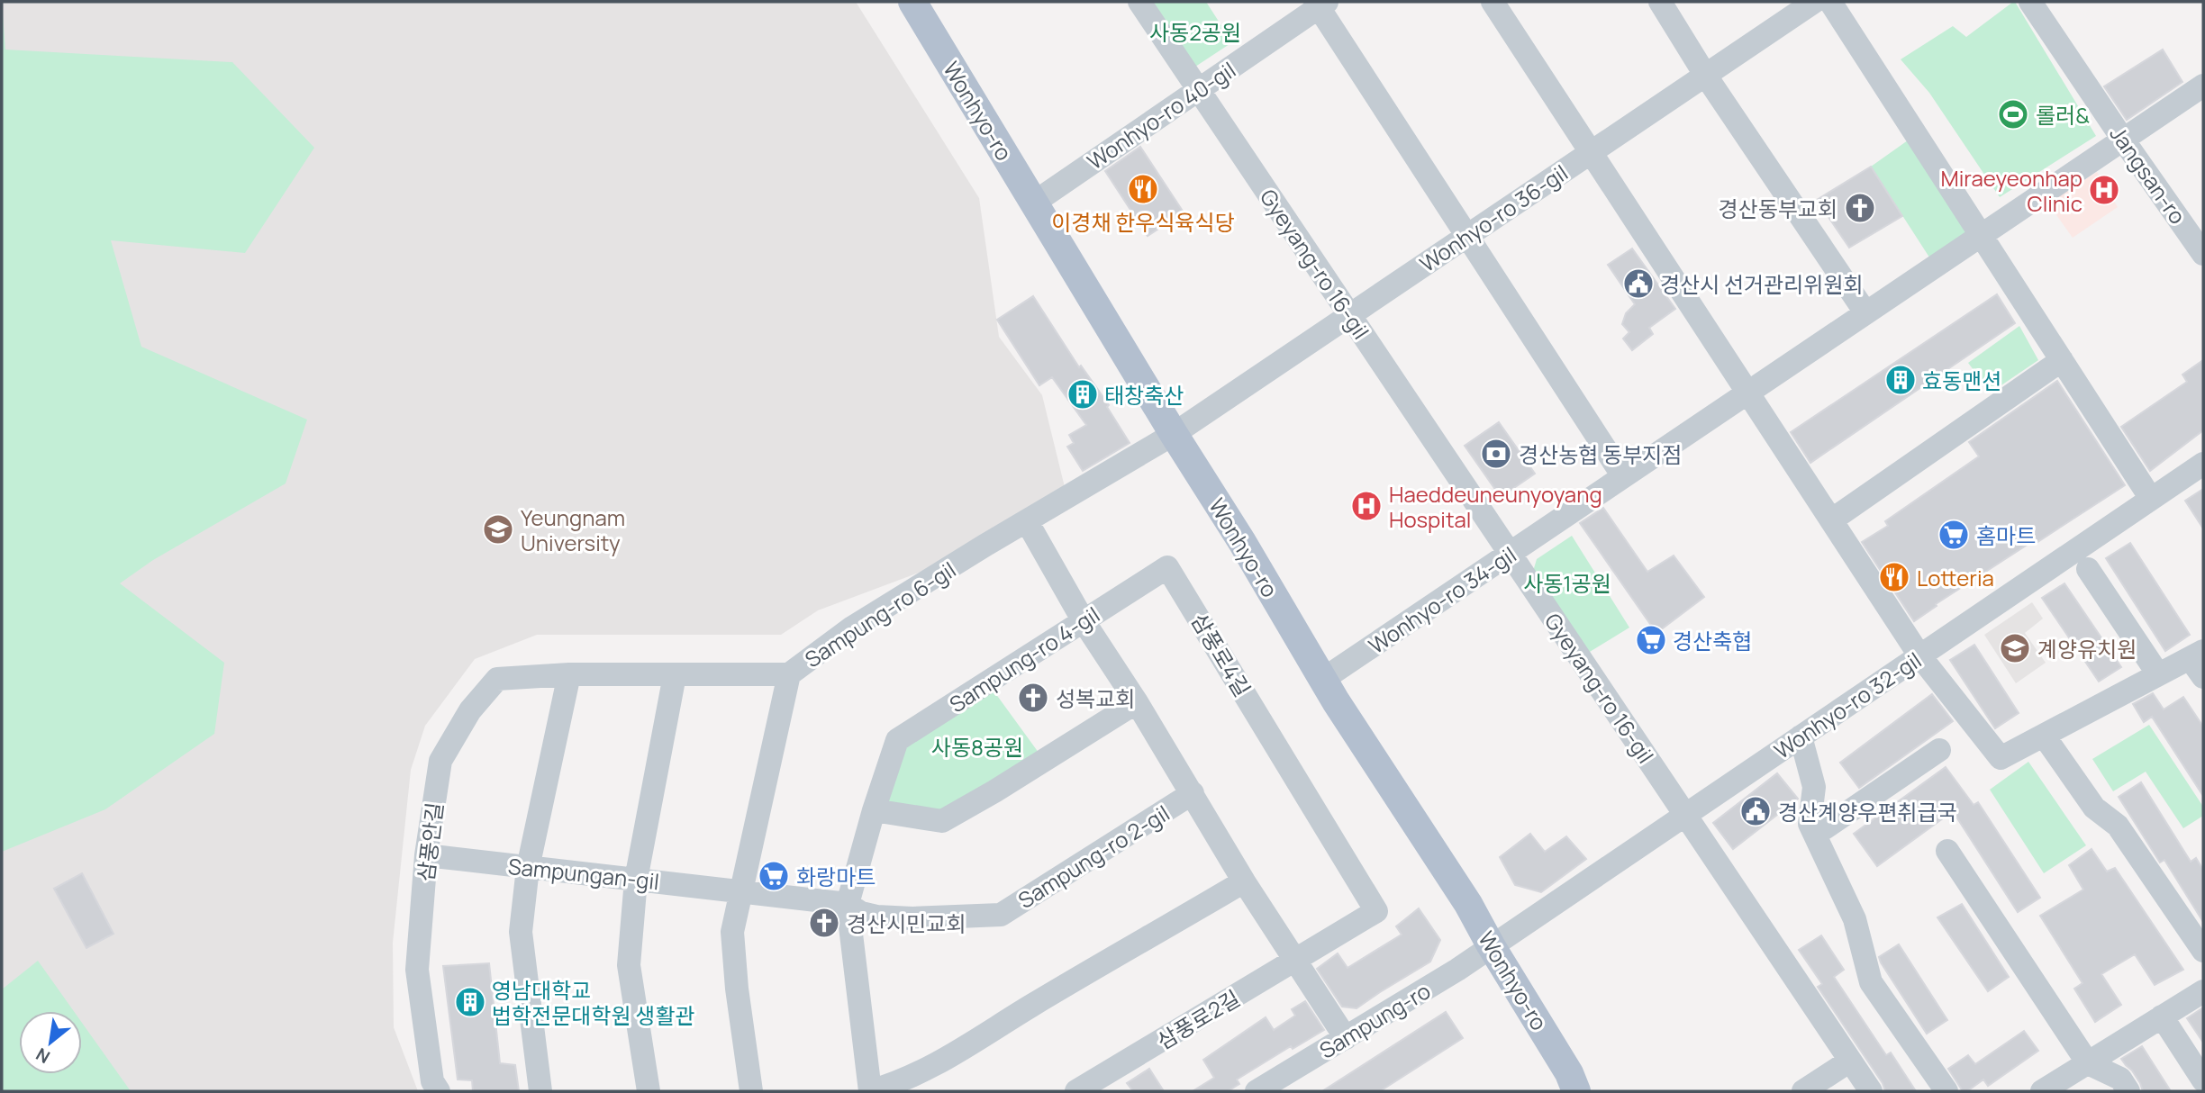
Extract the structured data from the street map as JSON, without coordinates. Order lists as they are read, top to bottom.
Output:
{
  "streets": {
    "main road": ["Wonhyo-ro"],
    "street": [
      "Wonhyo-ro 40-gil",
      "Jangsan-ro",
      "Wonhyo-ro 36-gil",
      "Gyeyang-ro 16-gil",
      "Wonhyo-ro 34-gil",
      "Sampung-ro 6-gil",
      "Sampung-ro 4-gil",
      "Wonhyo-ro 32-gil",
      "삼풍안길",
      "Sampung-ro 2-gil",
      "Sampungan-gil",
      "삼풍로2길",
      "Sampung-ro"
    ]
  },
  "crossings": [
    ["Wonhyo-ro", "Wonhyo-ro 40-gil"],
    ["Wonhyo-ro", "Wonhyo-ro 36-gil"],
    ["Wonhyo-ro", "Wonhyo-ro 34-gil"],
    ["Wonhyo-ro", "Sampung-ro 6-gil"],
    ["Wonhyo-ro", "Wonhyo-ro 32-gil"],
    ["Wonhyo-ro", "Sampung-ro"],
    ["Wonhyo-ro 40-gil", "Wonhyo-ro 36-gil"],
    ["Wonhyo-ro 40-gil", "Gyeyang-ro 16-gil"],
    ["Jangsan-ro", "Wonhyo-ro 34-gil"],
    ["Wonhyo-ro 36-gil", "Gyeyang-ro 16-gil"],
    ["Wonhyo-ro 36-gil", "Sampung-ro 6-gil"],
    ["Gyeyang-ro 16-gil", "Wonhyo-ro 34-gil"],
    ["Gyeyang-ro 16-gil", "Wonhyo-ro 32-gil"],
    ["Sampung-ro 6-gil", "삼풍안길"],
    ["Sampung-ro 6-gil", "Sampung-ro 2-gil"],
    ["Sampung-ro 6-gil", "Sampungan-gil"],
    ["Sampung-ro 4-gil", "Sampung-ro 2-gil"],
    ["Sampung-ro 4-gil", "Sampungan-gil"],
    ["Sampung-ro 4-gil", "삼풍로2길"],
    ["Wonhyo-ro 32-gil", "Sampung-ro"],
    ["삼풍안길", "Sampungan-gil"],
    ["Sampung-ro 2-gil", "Sampungan-gil"],
    ["Sampung-ro 2-gil", "삼풍로2길"],
    ["Sampung-ro 2-gil", "Sampung-ro"]
  ],
  "parks": ["사동2공원", "사동1공원", "사동8공원"],
  "places": {
    "sports": ["롤러&"],
    "restaurant": ["이경채 한우식육식당", "Lotteria"],
    "hospital": ["Miraeyeonhap Clinic", "Haeddeuneunyoyang Hospital"],
    "church": ["경산동부교회", "성복교회", "경산시민교회"],
    "public building": ["경산시 선거관리위원회", "경산계양우편취급국"],
    "building": ["효동맨션", "태창축산", "영남대학교 법학전문대학원 생활관"],
    "bank": ["경산농협 동부지점"],
    "school or university": ["Yeungnam University", "계양유치원"],
    "supermarket": ["홈마트", "경산축협", "화랑마트"]
  },
  "north": "bottom left"
}
